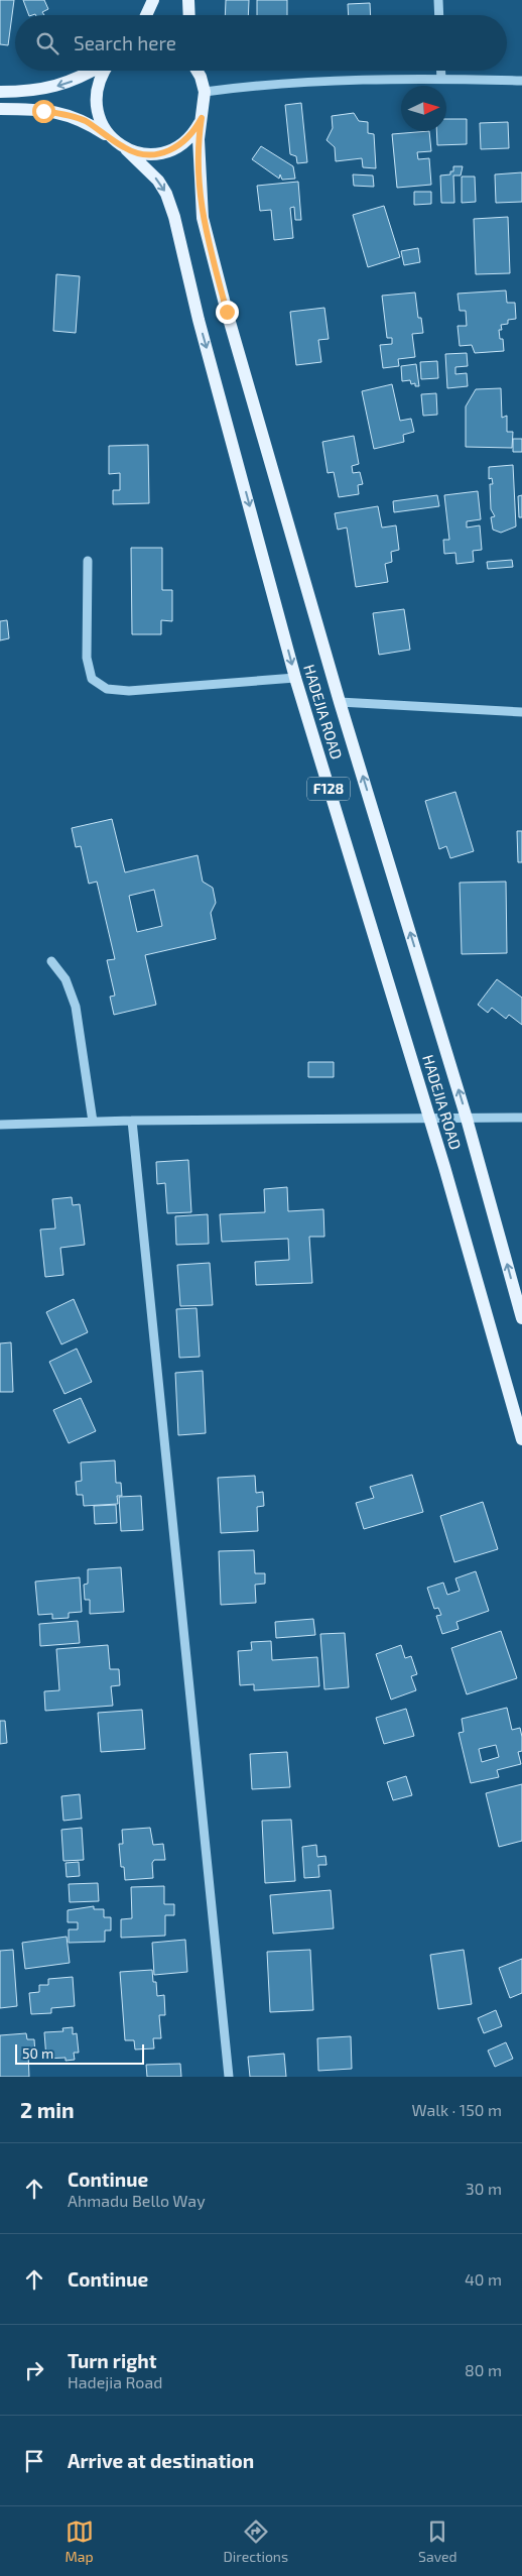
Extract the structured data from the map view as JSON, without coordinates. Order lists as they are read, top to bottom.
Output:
{
  "streets": {
    "main road": ["HADEJIA ROAD", "F128"]
  },
  "crossings": [
    ["HADEJIA ROAD", "F128"]
  ],
  "scale_bar": "50 m",
  "north": "right",
  "page": {
    "search": "Search here",
    "scale": "50 m",
    "heading": ["2 min", "Walk · 150 m"],
    "list": [
      ["Continue", "Ahmadu Bello Way", "30 m"],
      ["Continue", "40 m"],
      ["Turn right", "Hadejia Road", "80 m"],
      "Arrive at destination"
    ],
    "nav": ["Map", "Directions", "Saved"]
  }
}
